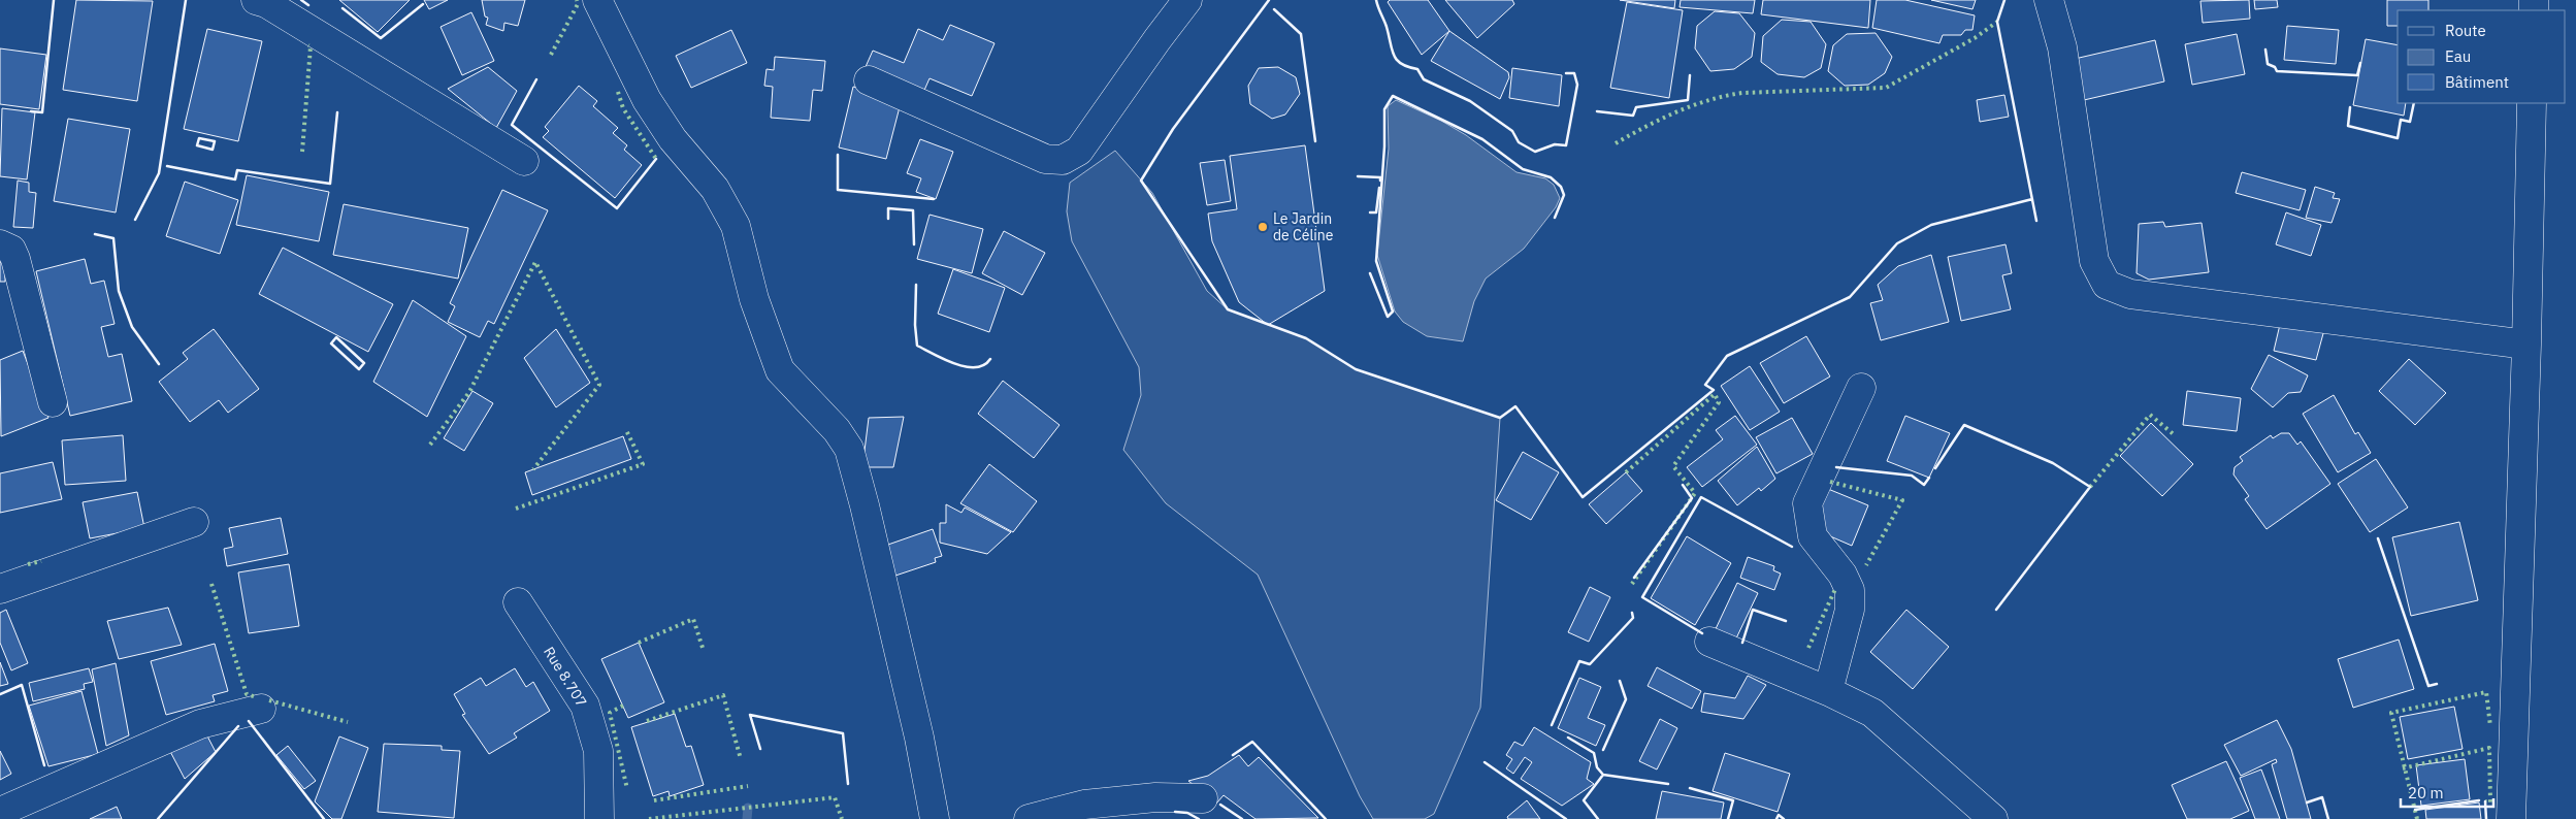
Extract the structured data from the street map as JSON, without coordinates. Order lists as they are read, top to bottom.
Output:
{
  "streets": {
    "street": ["Rue 8.707"]
  },
  "places": ["Le Jardin de Céline"],
  "legend": ["Route", "Eau", "Bâtiment"],
  "scale_bar": "20 m"
}
